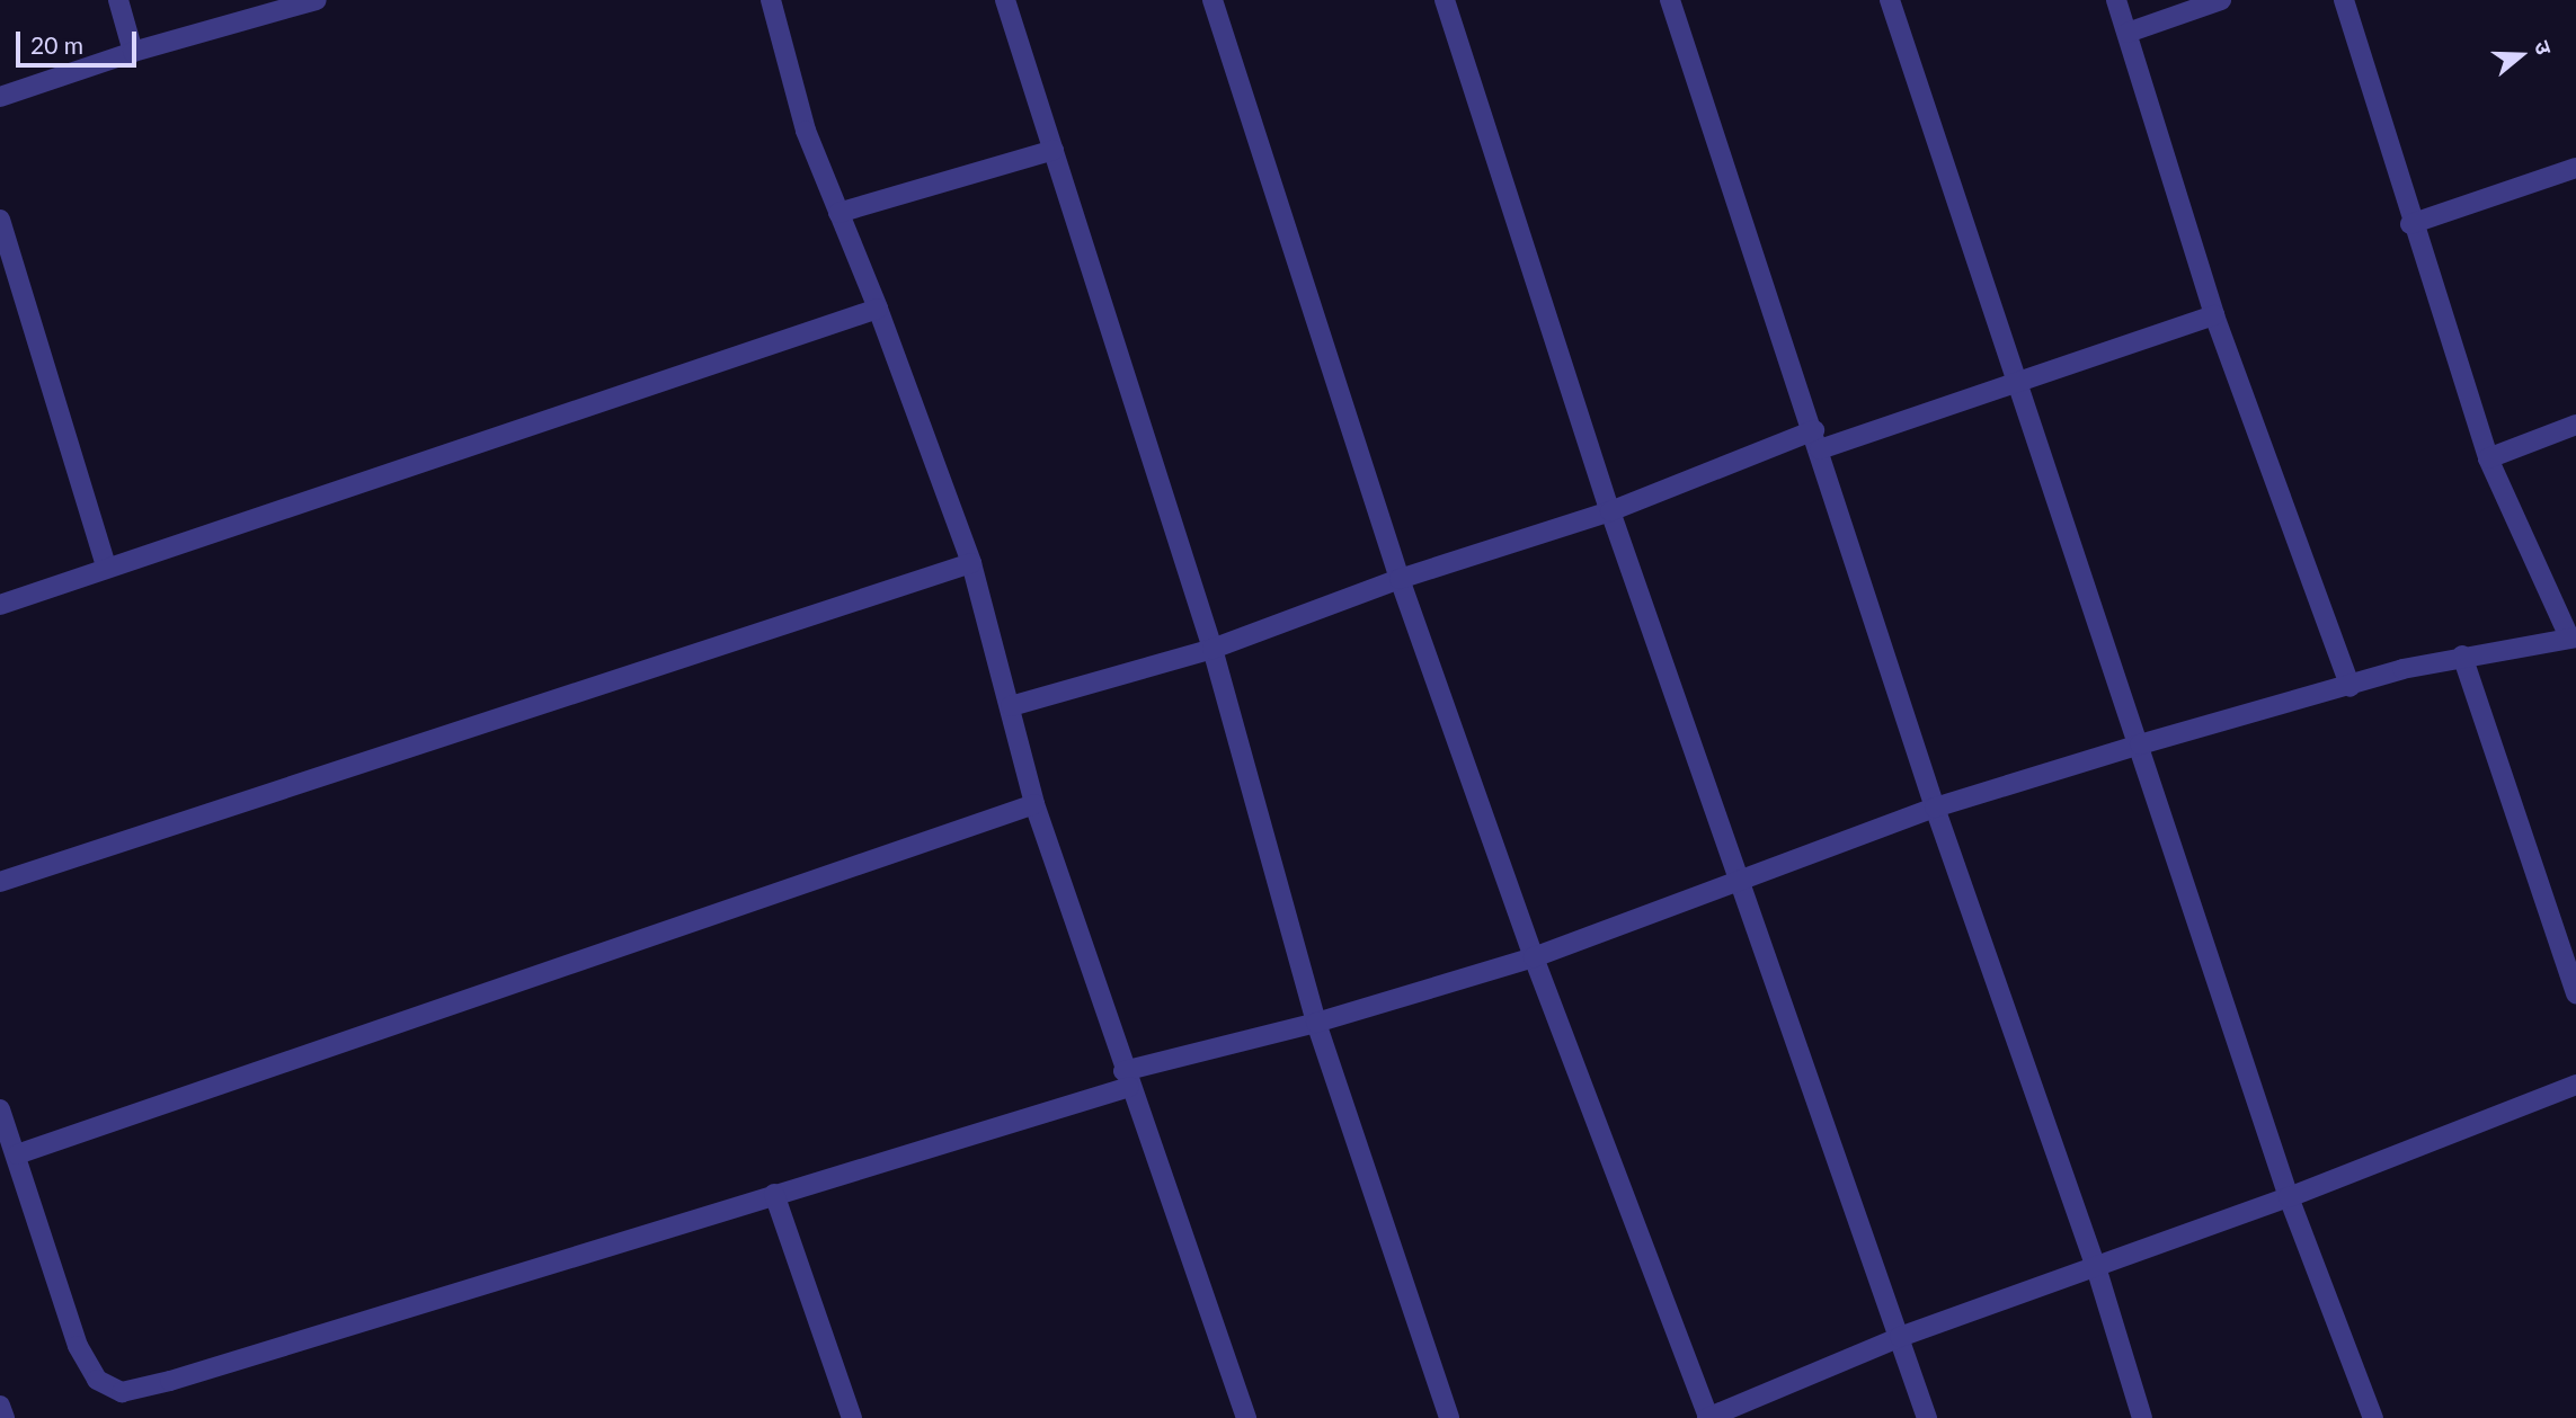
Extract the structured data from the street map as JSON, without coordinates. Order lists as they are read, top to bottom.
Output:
{
  "scale_bar": "20 m",
  "north": "right"
}
